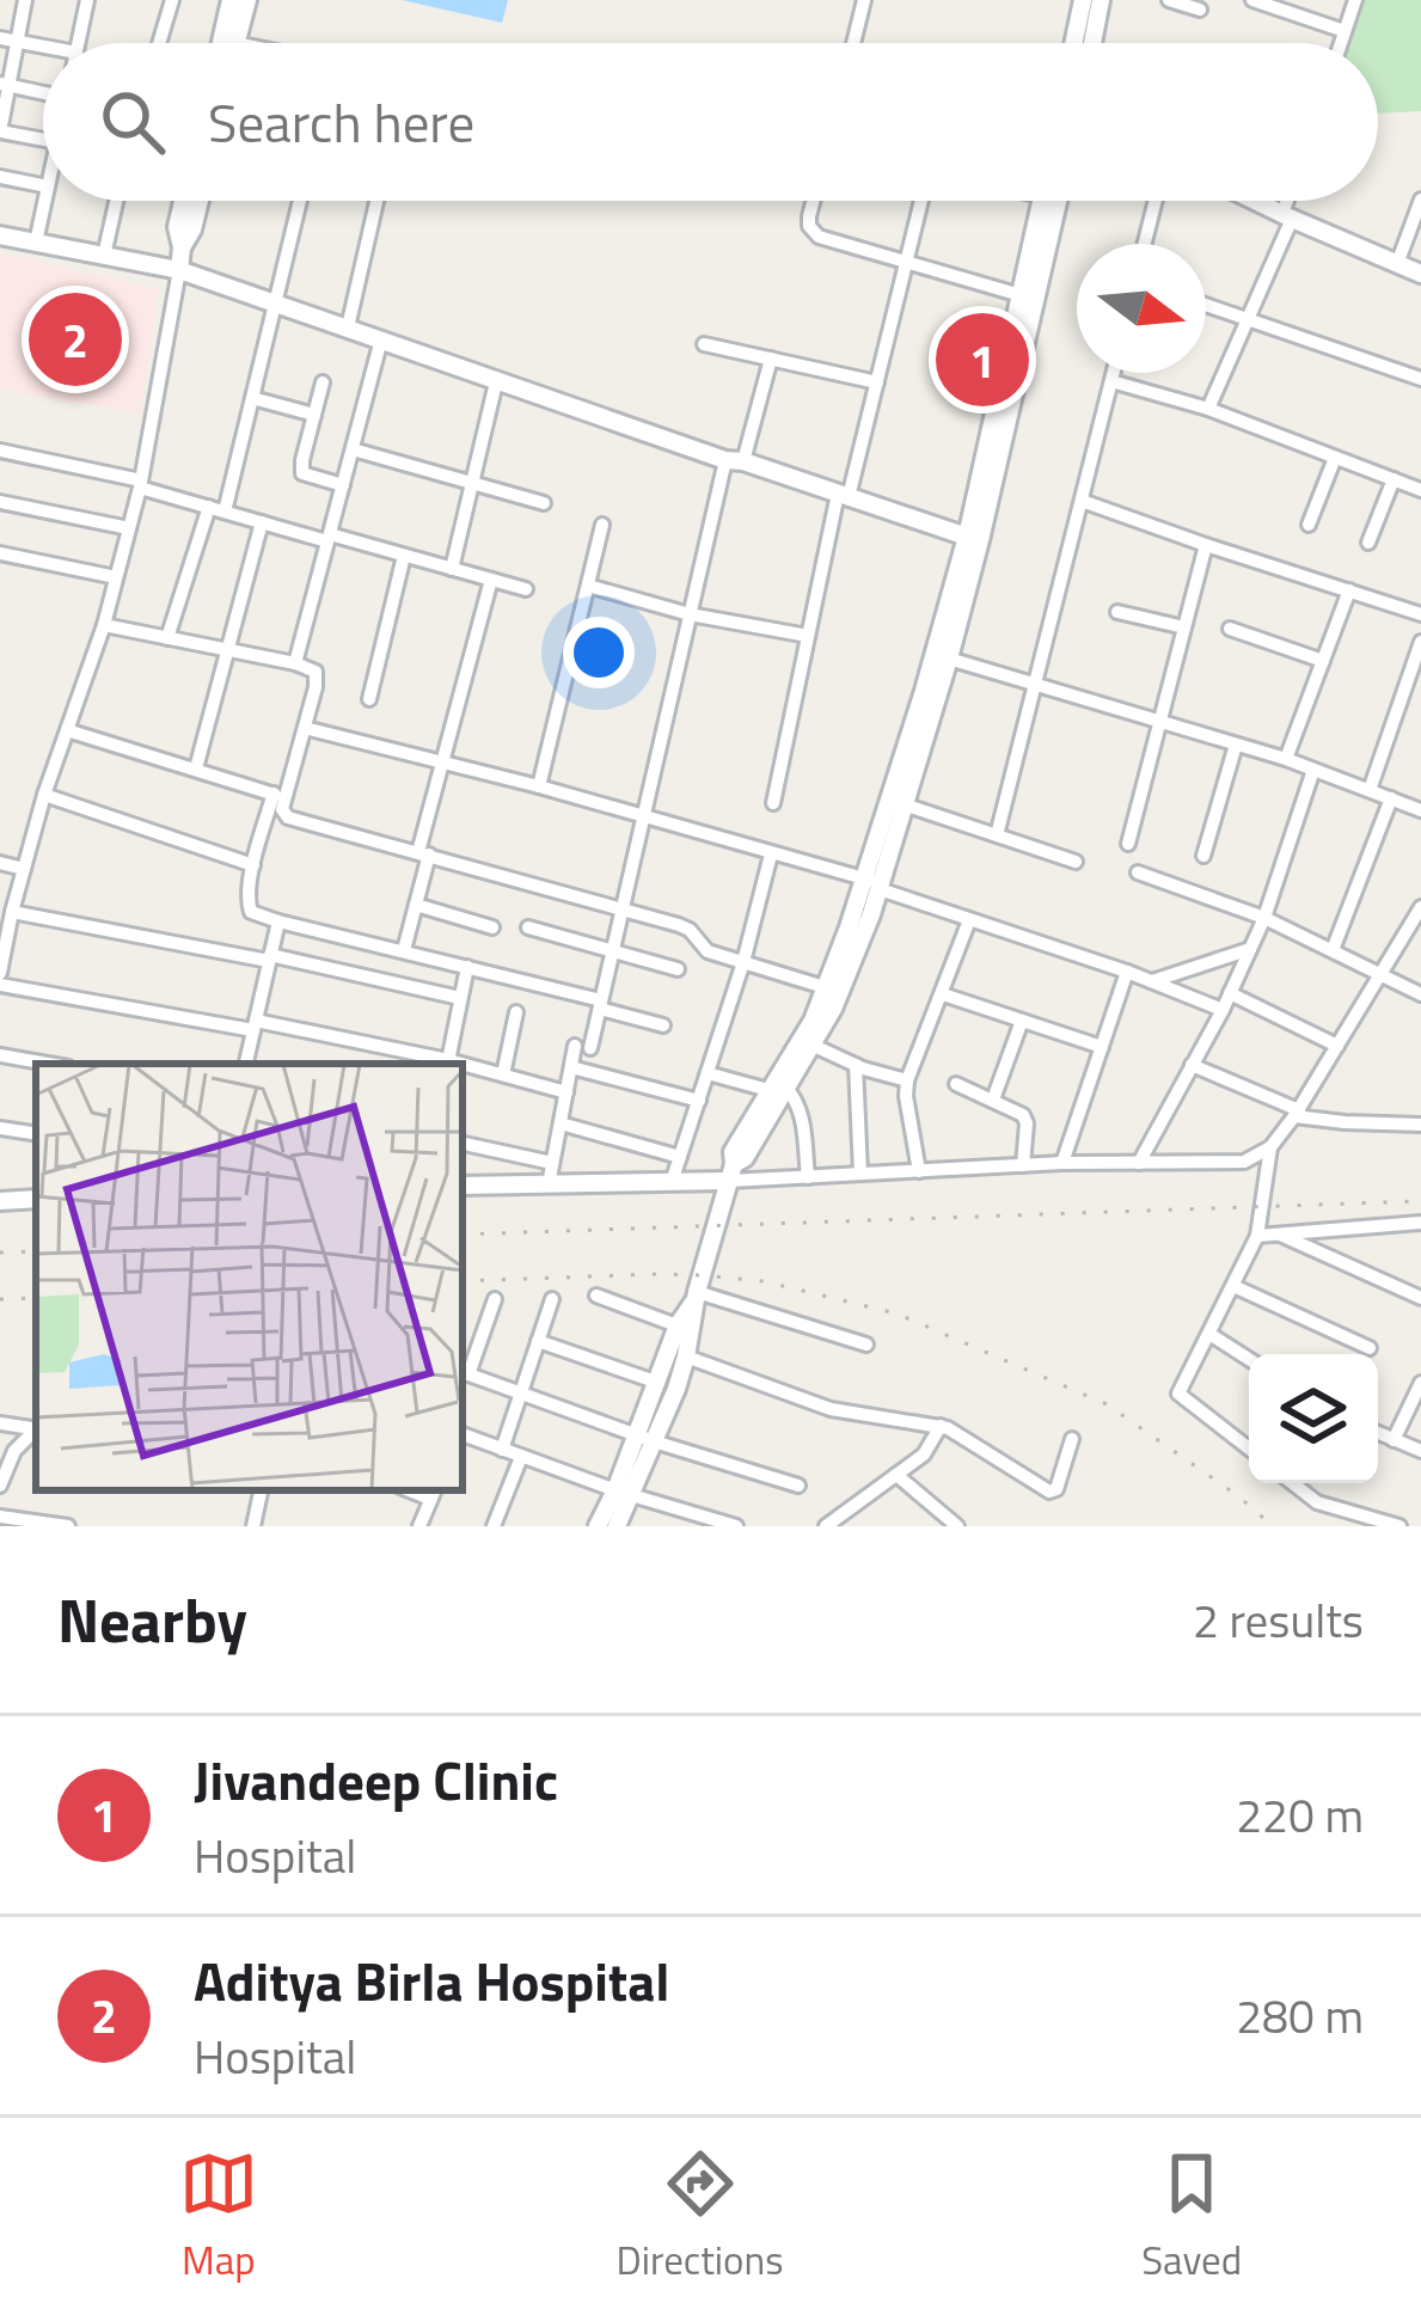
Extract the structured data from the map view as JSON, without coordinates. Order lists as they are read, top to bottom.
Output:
{
  "north": "right",
  "page": {
    "search": "Search here",
    "pins": ["2", "1"],
    "heading": ["Nearby", "2 results"],
    "list": [
      {
        "mark": "1",
        "name": "Jivandeep Clinic",
        "note": "Hospital",
        "value": "220 m"
      },
      {
        "mark": "2",
        "name": "Aditya Birla Hospital",
        "note": "Hospital",
        "value": "280 m"
      }
    ],
    "nav": ["Map", "Directions", "Saved"]
  }
}
